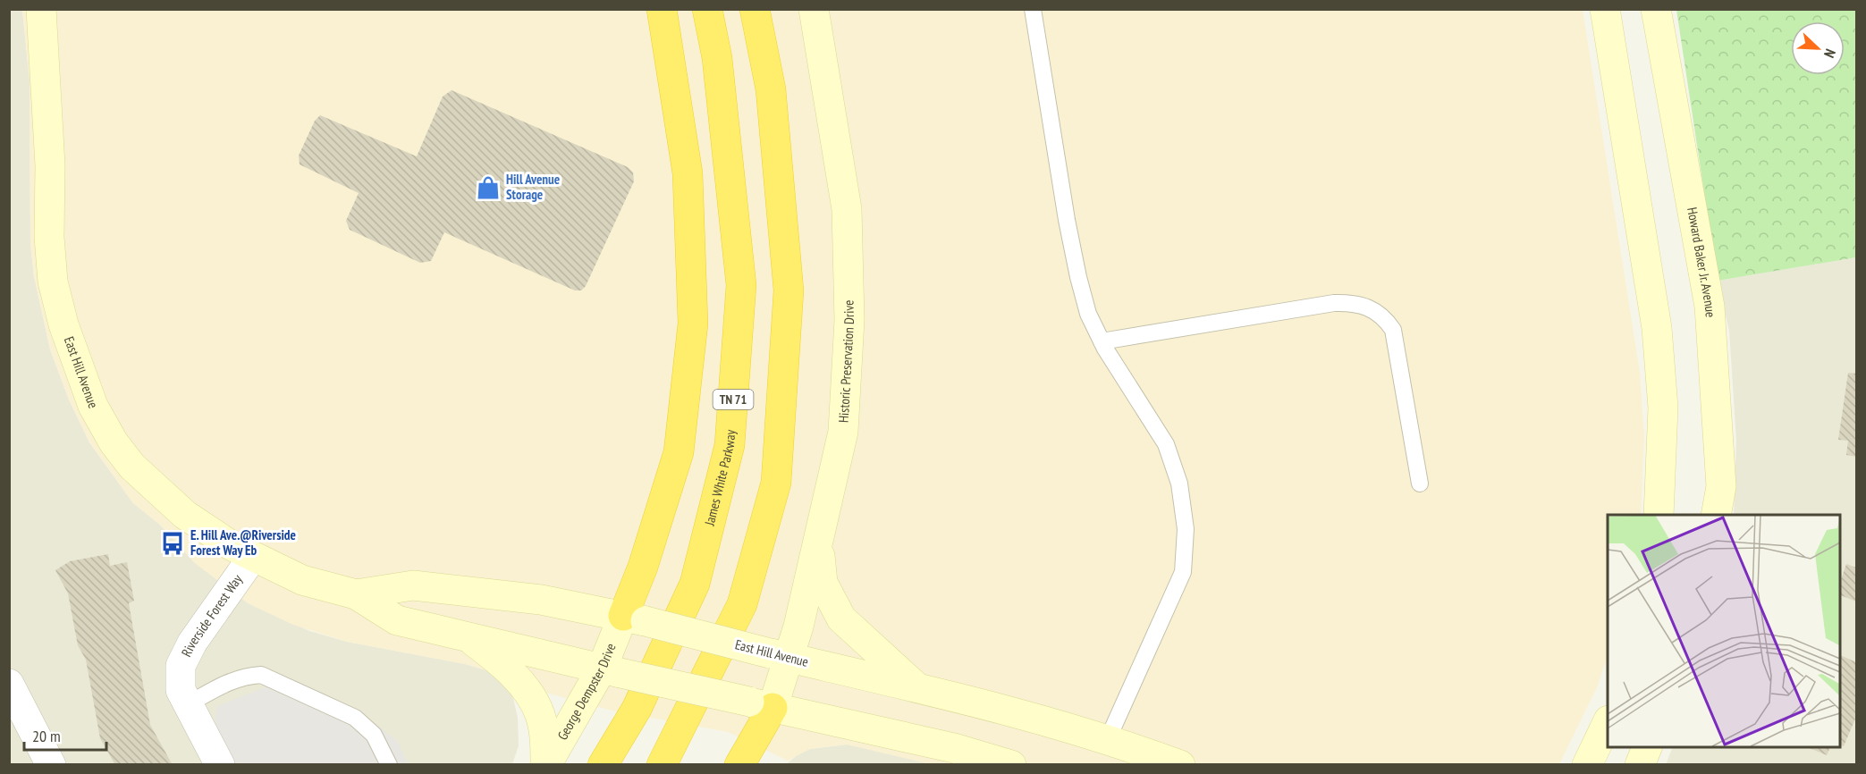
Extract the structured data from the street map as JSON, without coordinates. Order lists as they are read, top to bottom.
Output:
{
  "streets": {
    "highway": ["TN 71", "James White Parkway"],
    "main road": [
      "Howard Baker Jr. Avenue",
      "Historic Preservation Drive",
      "East Hill Avenue",
      "George Dempster Drive"
    ],
    "street": ["Riverside Forest Way"]
  },
  "crossings": [
    ["Historic Preservation Drive", "East Hill Avenue"],
    ["East Hill Avenue", "Riverside Forest Way"],
    ["East Hill Avenue", "George Dempster Drive"]
  ],
  "places": {
    "shop": ["Hill Avenue Storage"],
    "bus stop": ["E. Hill Ave.@Riverside Forest Way Eb"]
  },
  "scale_bar": "20 m",
  "north": "bottom right"
}
